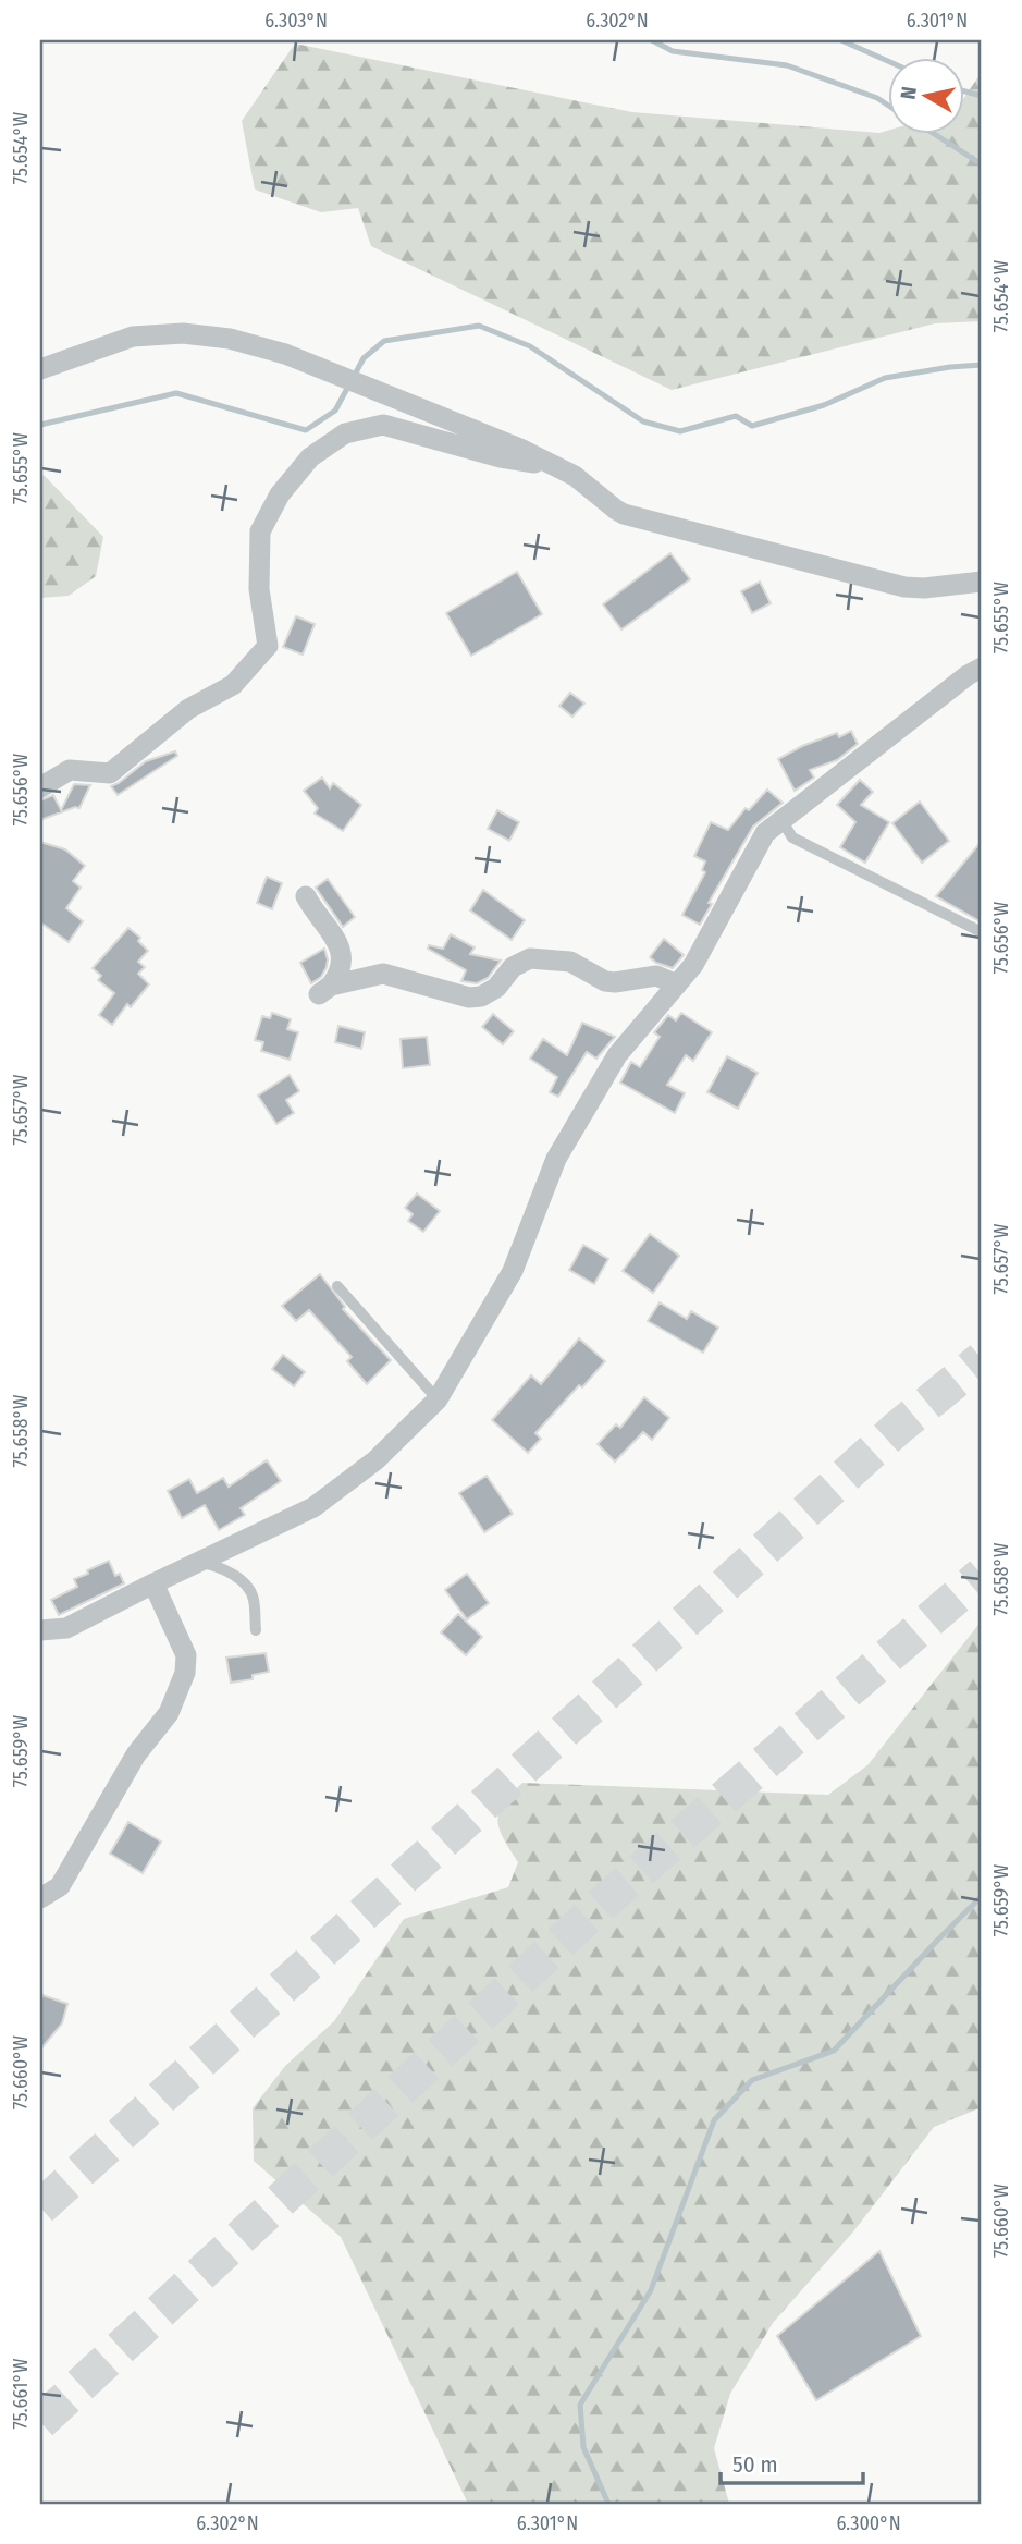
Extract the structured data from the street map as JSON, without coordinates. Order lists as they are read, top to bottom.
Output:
{
  "scale_bar": "50 m",
  "north": "left",
  "coordinates": [
    "6.303°N",
    "6.302°N",
    "6.301°N",
    "75.654°W",
    "75.655°W",
    "75.656°W",
    "75.657°W",
    "75.658°W",
    "75.659°W",
    "75.660°W",
    "75.661°W",
    "6.300°N"
  ]
}
